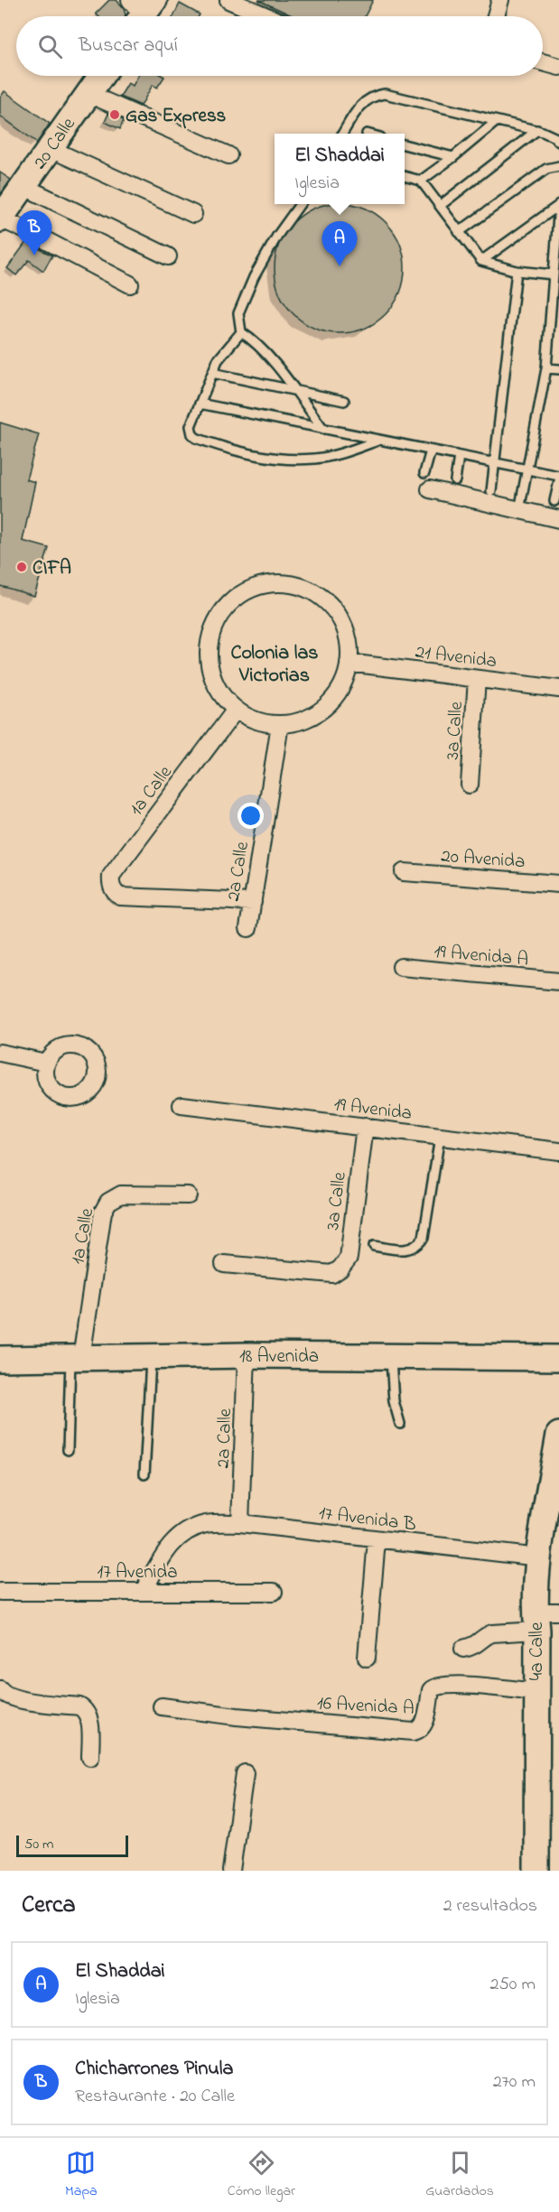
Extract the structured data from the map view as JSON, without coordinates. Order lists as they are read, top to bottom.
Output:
{
  "streets": {
    "street": [
      "20 Calle",
      "21 Avenida",
      "3a Calle",
      "1a Calle",
      "20 Avenida",
      "2a Calle",
      "19 Avenida A",
      "19 Avenida",
      "18 Avenida",
      "17 Avenida B",
      "17 Avenida",
      "4a Calle",
      "16 Avenida A"
    ]
  },
  "crossings": [
    ["21 Avenida", "3a Calle"],
    ["21 Avenida", "1a Calle"],
    ["21 Avenida", "2a Calle"],
    ["3a Calle", "19 Avenida"],
    ["1a Calle", "2a Calle"],
    ["1a Calle", "18 Avenida"],
    ["2a Calle", "18 Avenida"],
    ["2a Calle", "17 Avenida B"],
    ["17 Avenida B", "17 Avenida"],
    ["17 Avenida B", "4a Calle"],
    ["4a Calle", "16 Avenida A"]
  ],
  "districts": ["Colonia las Victorias"],
  "places": ["Gas Express", "CIFA"],
  "scale_bar": "50 m",
  "page": {
    "search": "Buscar aquí",
    "popup": ["El Shaddai", "Iglesia"],
    "pins": ["B", "A"],
    "scale": "50 m",
    "heading": ["Cerca", "2 resultados"],
    "list": [
      {
        "mark": "A",
        "name": "El Shaddai",
        "note": "Iglesia",
        "value": "250 m"
      },
      {
        "mark": "B",
        "name": "Chicharrones Pinula",
        "note": "Restaurante · 20 Calle",
        "value": "270 m"
      }
    ],
    "nav": ["Mapa", "Cómo llegar", "Guardados"]
  }
}
